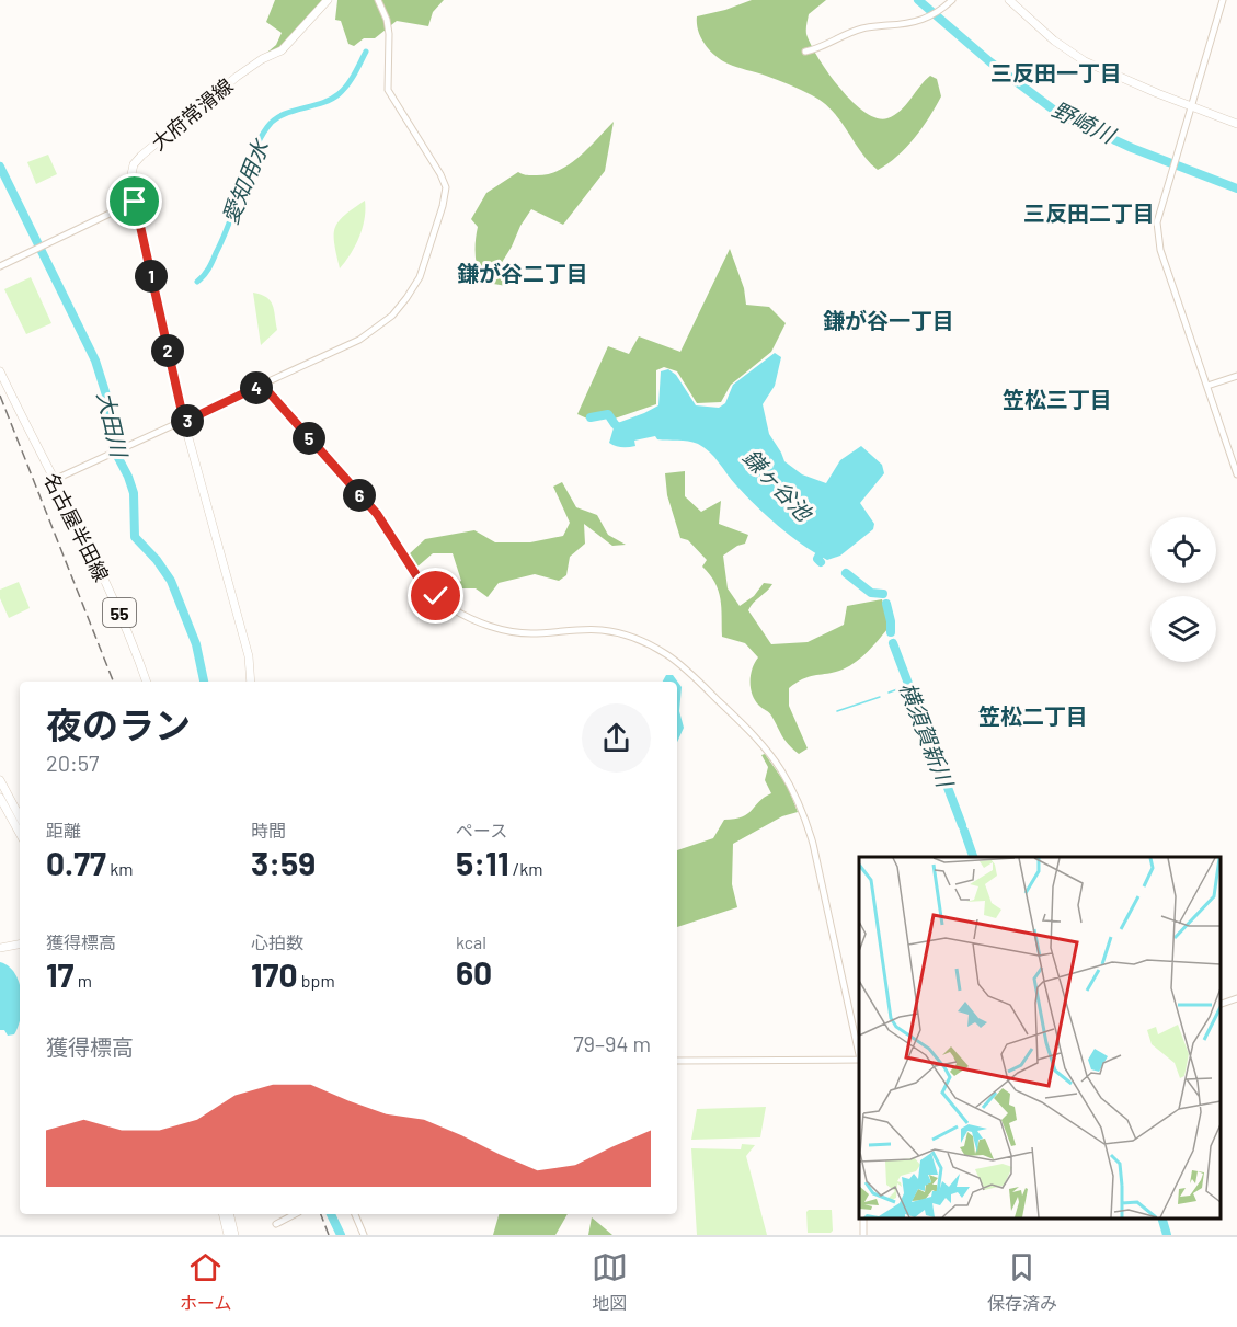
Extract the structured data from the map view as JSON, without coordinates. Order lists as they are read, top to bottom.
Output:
{
  "streets": {
    "main road": ["大府常滑線", "名古屋半田線", "55"]
  },
  "districts": [
    "三反田一丁目",
    "三反田二丁目",
    "鎌が谷二丁目",
    "鎌が谷一丁目",
    "笠松三丁目",
    "笠松二丁目"
  ],
  "water": [
    "野崎川",
    "愛知用水",
    "大田川",
    "鎌ヶ谷池",
    "横須賀新川"
  ],
  "page": {
    "pins": [
      "1",
      "2",
      "4",
      "3",
      "5",
      "6"
    ],
    "heading": ["夜のラン", "20:57"],
    "stats": [
      ["距離", "0.77 km"],
      ["時間", "3:59"],
      ["ペース", "5:11 /km"],
      ["獲得標高", "17 m"],
      ["心拍数", "170 bpm"],
      ["kcal", "60"]
    ],
    "chart": ["獲得標高", "79–94 m"],
    "tabs": ["ホーム", "地図", "保存済み"]
  }
}
